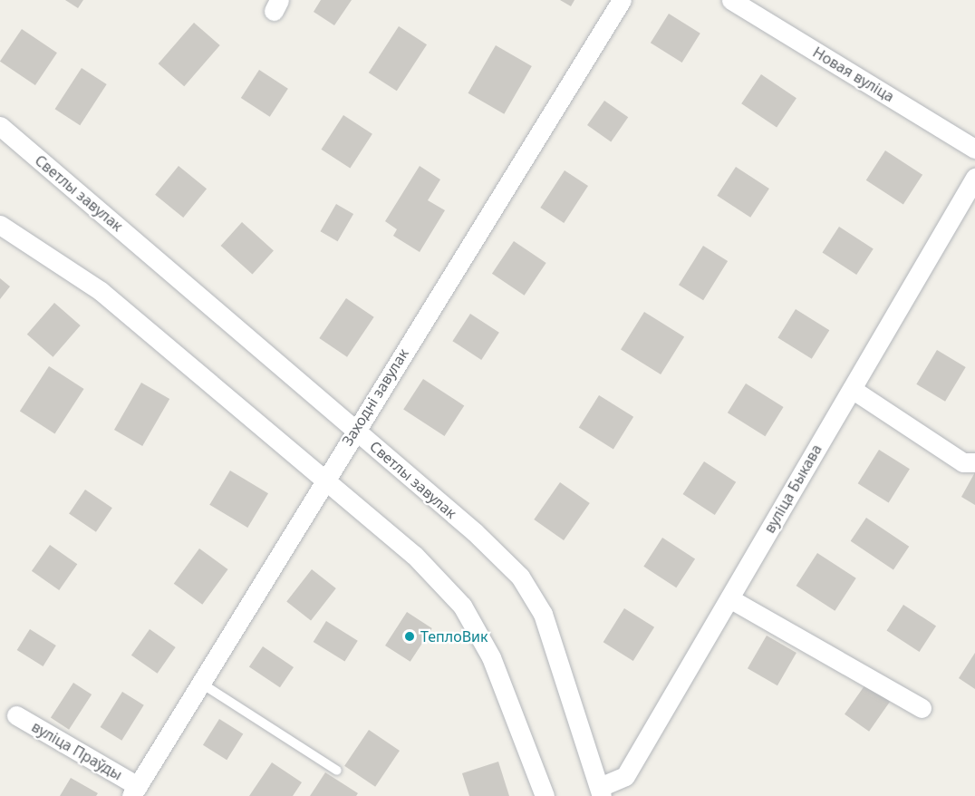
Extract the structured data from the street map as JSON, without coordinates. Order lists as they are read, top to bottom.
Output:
{
  "streets": {
    "street": [
      "Новая вуліца",
      "Светлы завулак",
      "Заходні завулак",
      "вуліца Быкава",
      "вуліца Праўды"
    ]
  },
  "crossings": [
    ["Светлы завулак", "Заходні завулак"],
    ["Светлы завулак", "вуліца Быкава"],
    ["Заходні завулак", "вуліца Праўды"]
  ],
  "places": ["ТеплоВик"]
}
